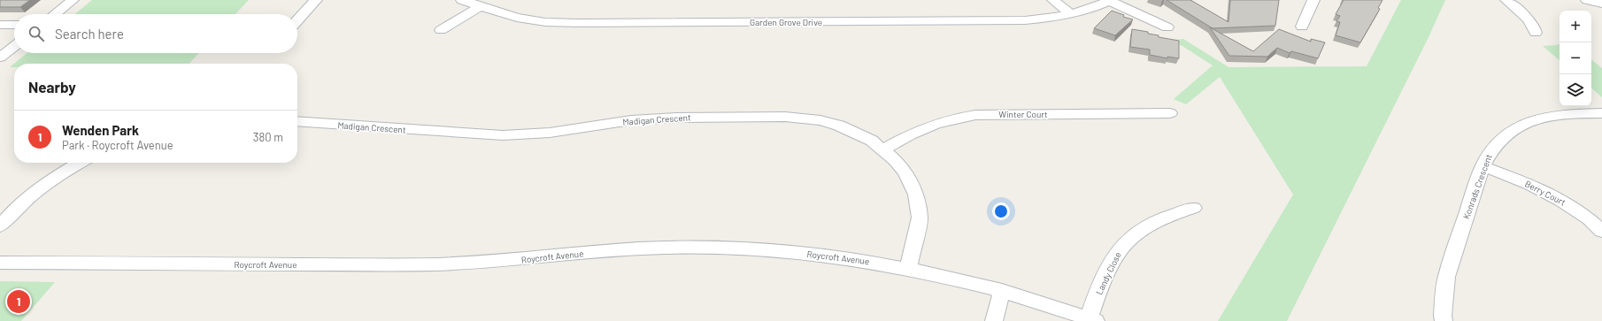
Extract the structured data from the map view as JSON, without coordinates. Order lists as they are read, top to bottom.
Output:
{
  "streets": {
    "street": [
      "Garden Grove Drive",
      "Winter Court",
      "Madigan Crescent",
      "Konrads Crescent",
      "Berry Court",
      "Roycroft Avenue",
      "Landy Close"
    ]
  },
  "crossings": [
    ["Winter Court", "Madigan Crescent"],
    ["Madigan Crescent", "Roycroft Avenue"],
    ["Konrads Crescent", "Berry Court"],
    ["Roycroft Avenue", "Landy Close"]
  ],
  "page": {
    "map_buttons": ["+", "−"],
    "search": "Search here",
    "heading": "Nearby",
    "list": [
      {
        "mark": "1",
        "name": "Wenden Park",
        "note": "Park · Roycroft Avenue",
        "value": "380 m"
      }
    ],
    "pins": "1"
  }
}
